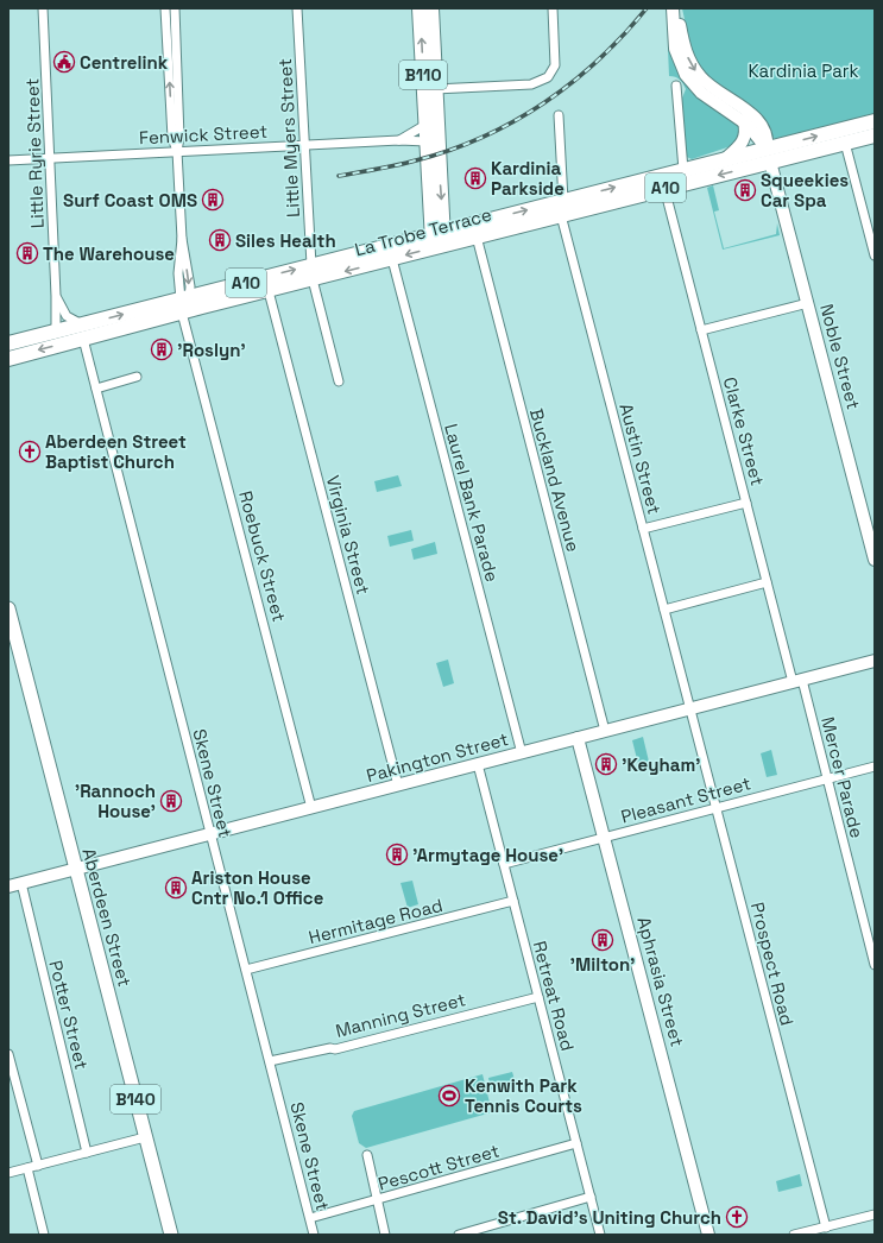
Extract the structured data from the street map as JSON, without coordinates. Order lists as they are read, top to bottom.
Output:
{
  "streets": {
    "highway": ["B110", "A10", "La Trobe Terrace"],
    "main road": ["Aberdeen Street", "B140"],
    "street": [
      "Fenwick Street",
      "Little Myers Street",
      "Little Ryrie Street",
      "Noble Street",
      "Clarke Street",
      "Austin Street",
      "Buckland Avenue",
      "Laurel Bank Parade",
      "Virginia Street",
      "Roebuck Street",
      "Pakington Street",
      "Mercer Parade",
      "Skene Street",
      "Pleasant Street",
      "Hermitage Road",
      "Prospect Road",
      "Aphrasia Street",
      "Retreat Road",
      "Potter Street",
      "Manning Street",
      "Pescott Street"
    ]
  },
  "crossings": [
    ["B110", "Fenwick Street"],
    ["B110", "La Trobe Terrace"],
    ["Fenwick Street", "Little Myers Street"],
    ["Fenwick Street", "Little Ryrie Street"],
    ["Fenwick Street", "Roebuck Street"],
    ["Little Myers Street", "La Trobe Terrace"],
    ["Little Ryrie Street", "La Trobe Terrace"],
    ["Little Ryrie Street", "Skene Street"],
    ["La Trobe Terrace", "Noble Street"],
    ["La Trobe Terrace", "Clarke Street"],
    ["La Trobe Terrace", "Austin Street"],
    ["La Trobe Terrace", "Buckland Avenue"],
    ["La Trobe Terrace", "Laurel Bank Parade"],
    ["La Trobe Terrace", "Virginia Street"],
    ["La Trobe Terrace", "Roebuck Street"],
    ["La Trobe Terrace", "Skene Street"],
    ["Clarke Street", "Pakington Street"],
    ["Clarke Street", "Mercer Parade"],
    ["Austin Street", "Pakington Street"],
    ["Austin Street", "Prospect Road"],
    ["Buckland Avenue", "Pakington Street"],
    ["Laurel Bank Parade", "Pakington Street"],
    ["Virginia Street", "Pakington Street"],
    ["Roebuck Street", "Pakington Street"],
    ["Pakington Street", "Mercer Parade"],
    ["Pakington Street", "Skene Street"],
    ["Pakington Street", "Aberdeen Street"],
    ["Pakington Street", "Prospect Road"],
    ["Pakington Street", "Aphrasia Street"],
    ["Pakington Street", "Retreat Road"],
    ["Pakington Street", "Potter Street"],
    ["Mercer Parade", "Pleasant Street"],
    ["Skene Street", "Hermitage Road"],
    ["Skene Street", "Manning Street"],
    ["Skene Street", "Pescott Street"],
    ["Pleasant Street", "Prospect Road"],
    ["Pleasant Street", "Aphrasia Street"],
    ["Pleasant Street", "Retreat Road"],
    ["Hermitage Road", "Retreat Road"],
    ["Retreat Road", "Manning Street"],
    ["Retreat Road", "Pescott Street"]
  ],
  "parks": ["Kardinia Park"],
  "places": {
    "public building": ["Centrelink"],
    "building": [
      "Kardinia Parkside",
      "Squeekies Car Spa",
      "Surf Coast OMS",
      "Siles Health",
      "The Warehouse",
      "'Roslyn'",
      "'Keyham'",
      "'Rannoch House'",
      "'Armytage House'",
      "Ariston House Cntr No.1 Office",
      "'Milton'"
    ],
    "church": ["Aberdeen Street Baptist Church", "St. David's Uniting Church"],
    "sports": ["Kenwith Park Tennis Courts"]
  }
}
